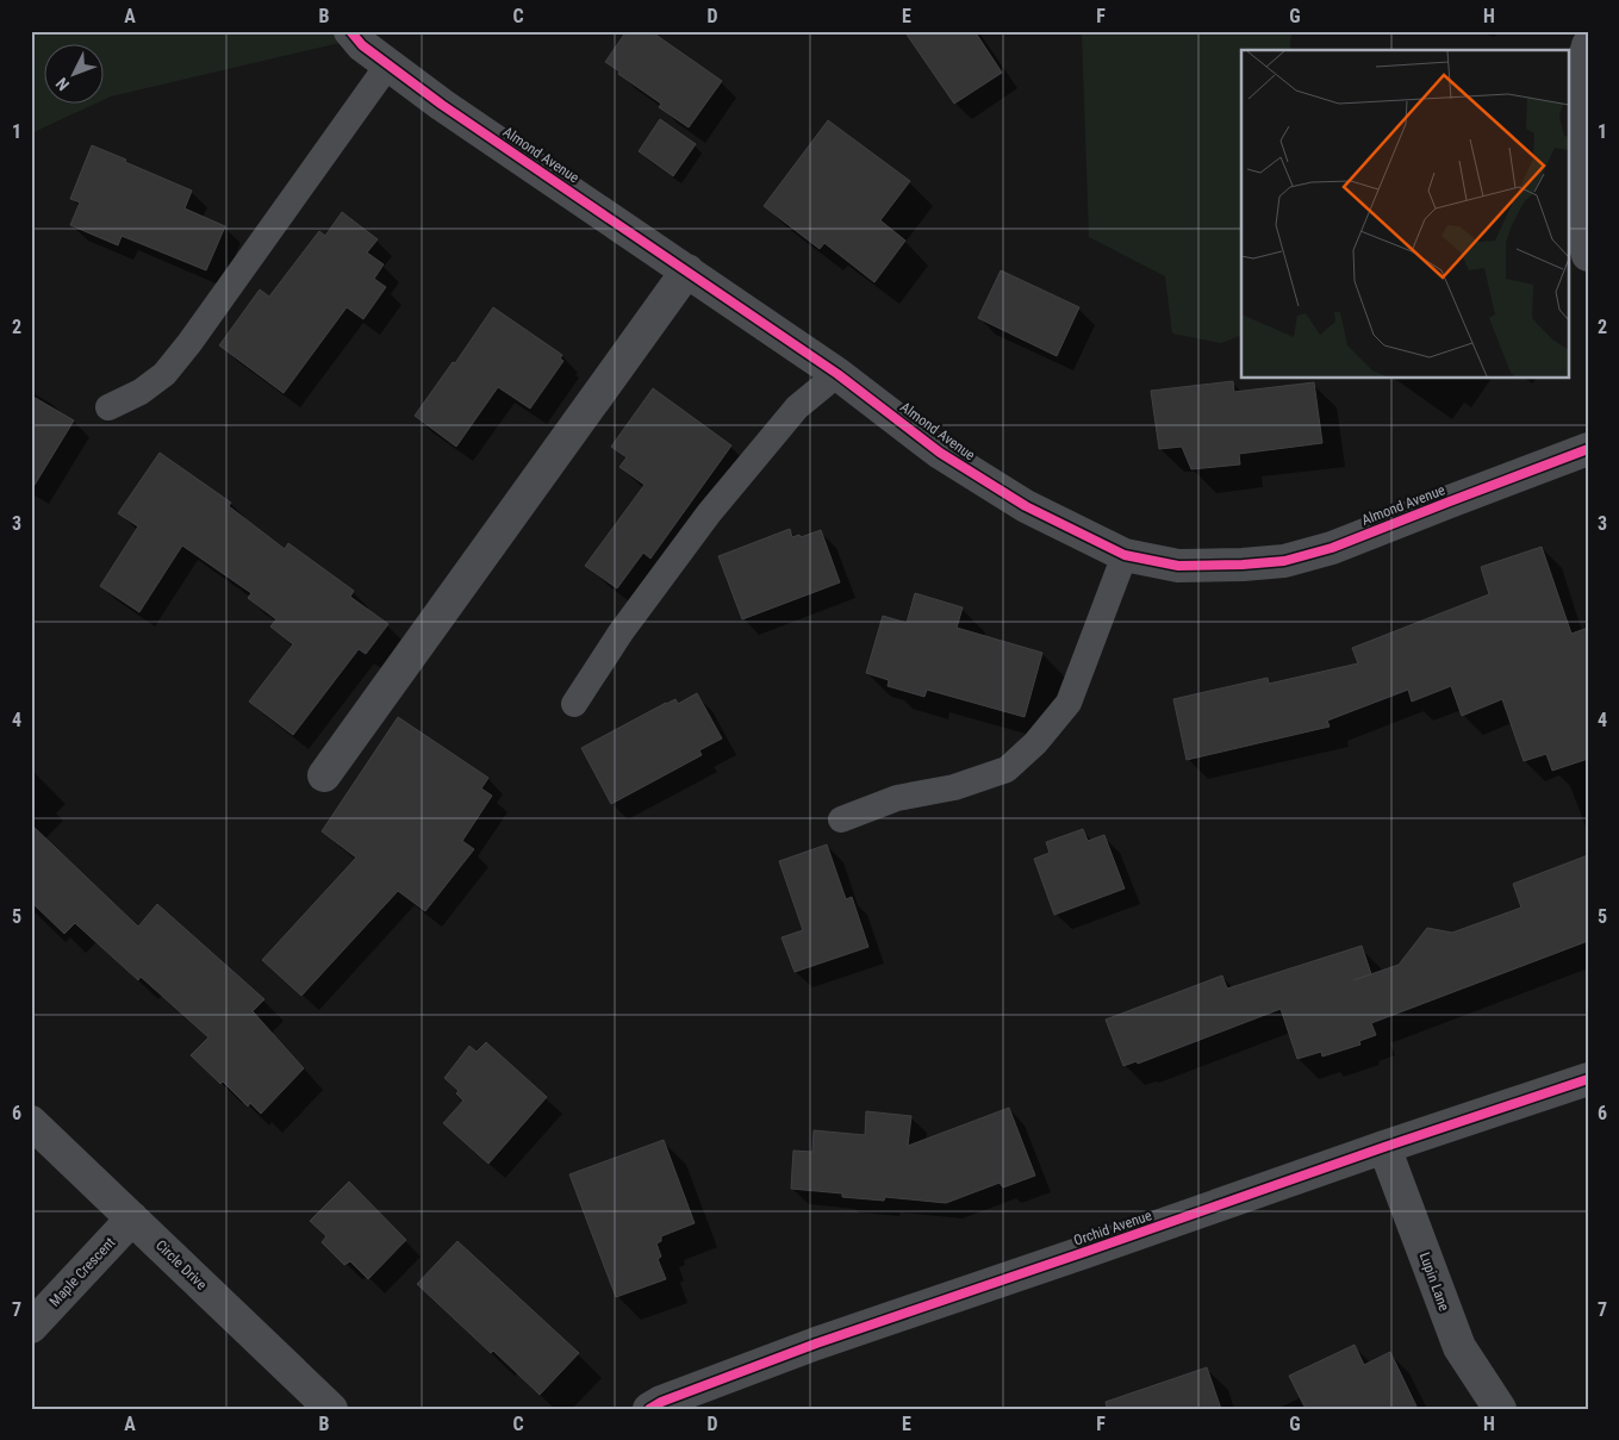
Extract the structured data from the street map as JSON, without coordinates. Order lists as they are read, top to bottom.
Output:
{
  "streets": {
    "street": [
      "Almond Avenue",
      "Orchid Avenue",
      "Circle Drive",
      "Maple Crescent",
      "Lupin Lane"
    ]
  },
  "crossings": [
    ["Orchid Avenue", "Lupin Lane"],
    ["Circle Drive", "Maple Crescent"]
  ],
  "north": "bottom left",
  "grid": {
    "columns": [
      "A",
      "B",
      "C",
      "D",
      "E",
      "F",
      "G",
      "H"
    ],
    "rows": [
      "1",
      "2",
      "3",
      "4",
      "5",
      "6",
      "7"
    ]
  }
}
